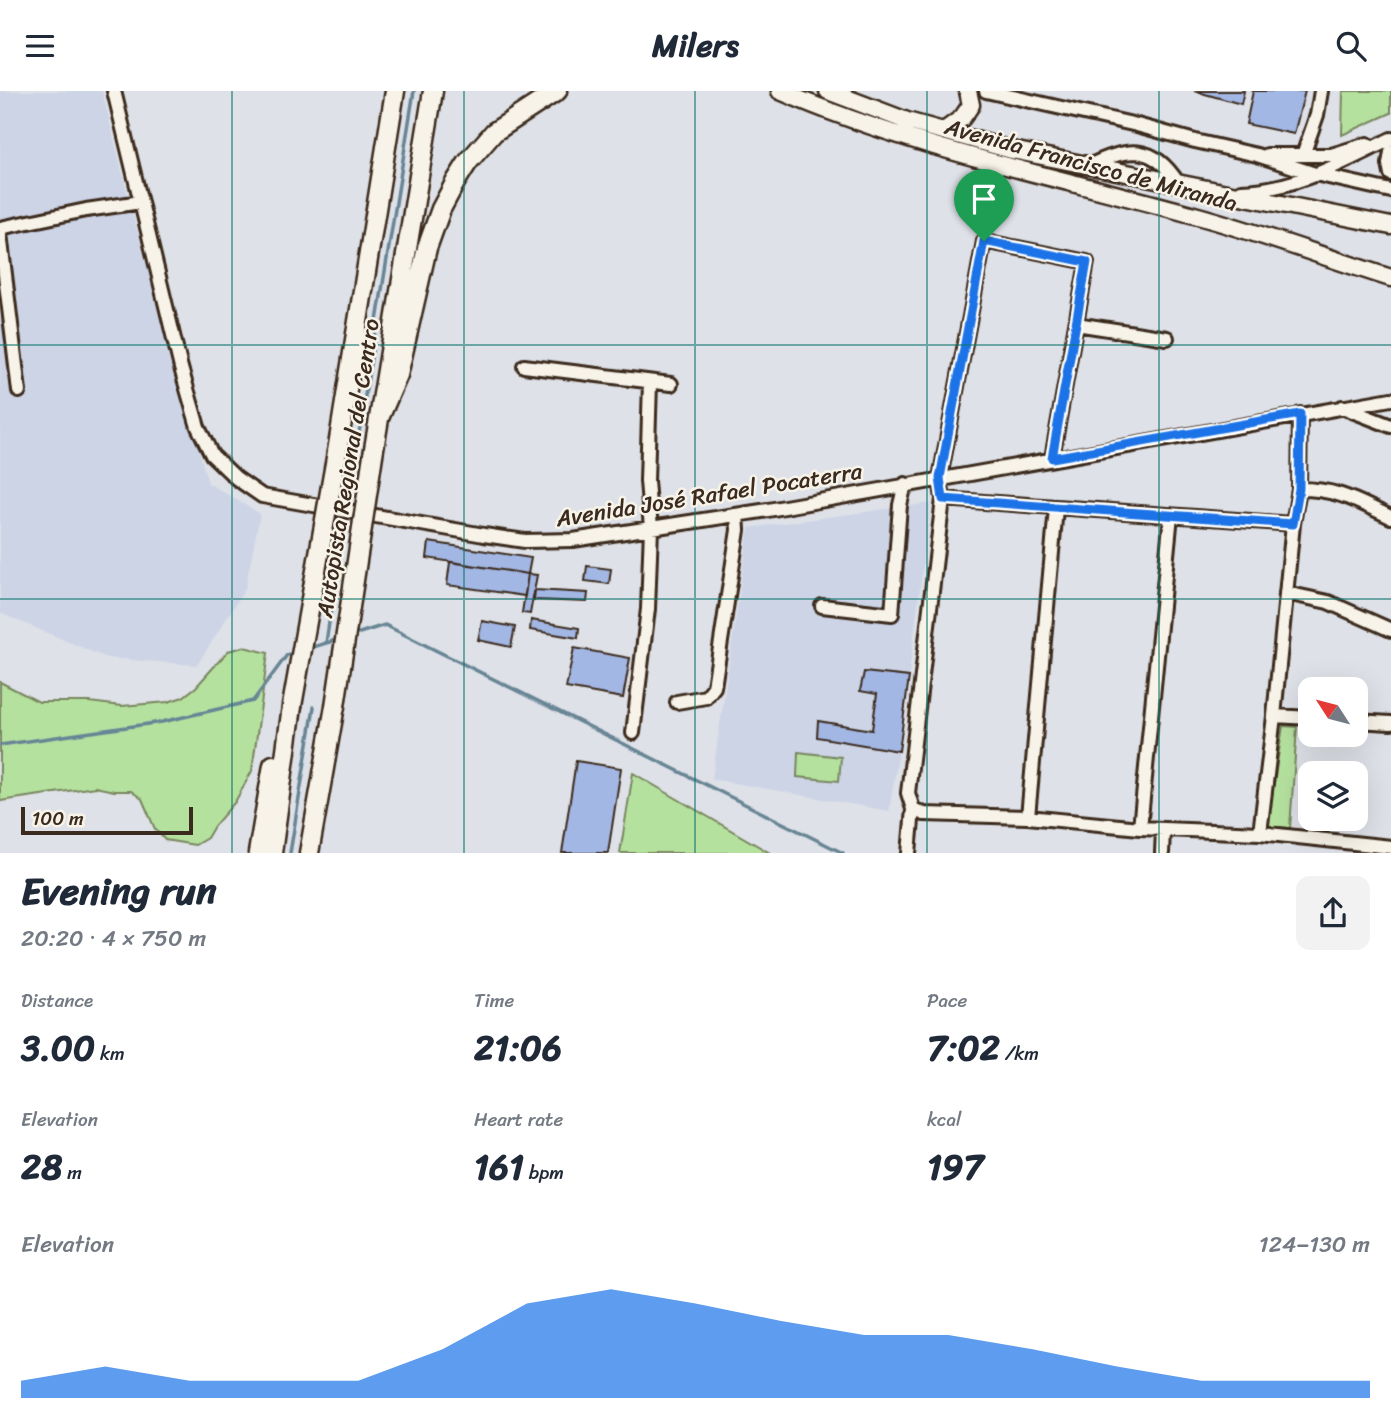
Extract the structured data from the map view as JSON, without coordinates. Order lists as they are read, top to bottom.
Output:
{
  "streets": {
    "highway": ["Autopista Regional del Centro"],
    "main road": ["Avenida Francisco de Miranda"],
    "street": ["Avenida José Rafael Pocaterra"]
  },
  "scale_bar": "100 m",
  "north": "top left",
  "page": {
    "header": "Milers",
    "scale": "100 m",
    "heading": ["Evening run", "20:20 · 4 × 750 m"],
    "stats": [
      ["Distance", "3.00 km"],
      ["Time", "21:06"],
      ["Pace", "7:02 /km"],
      ["Elevation", "28 m"],
      ["Heart rate", "161 bpm"],
      ["kcal", "197"]
    ],
    "chart": ["Elevation", "124–130 m"]
  }
}
